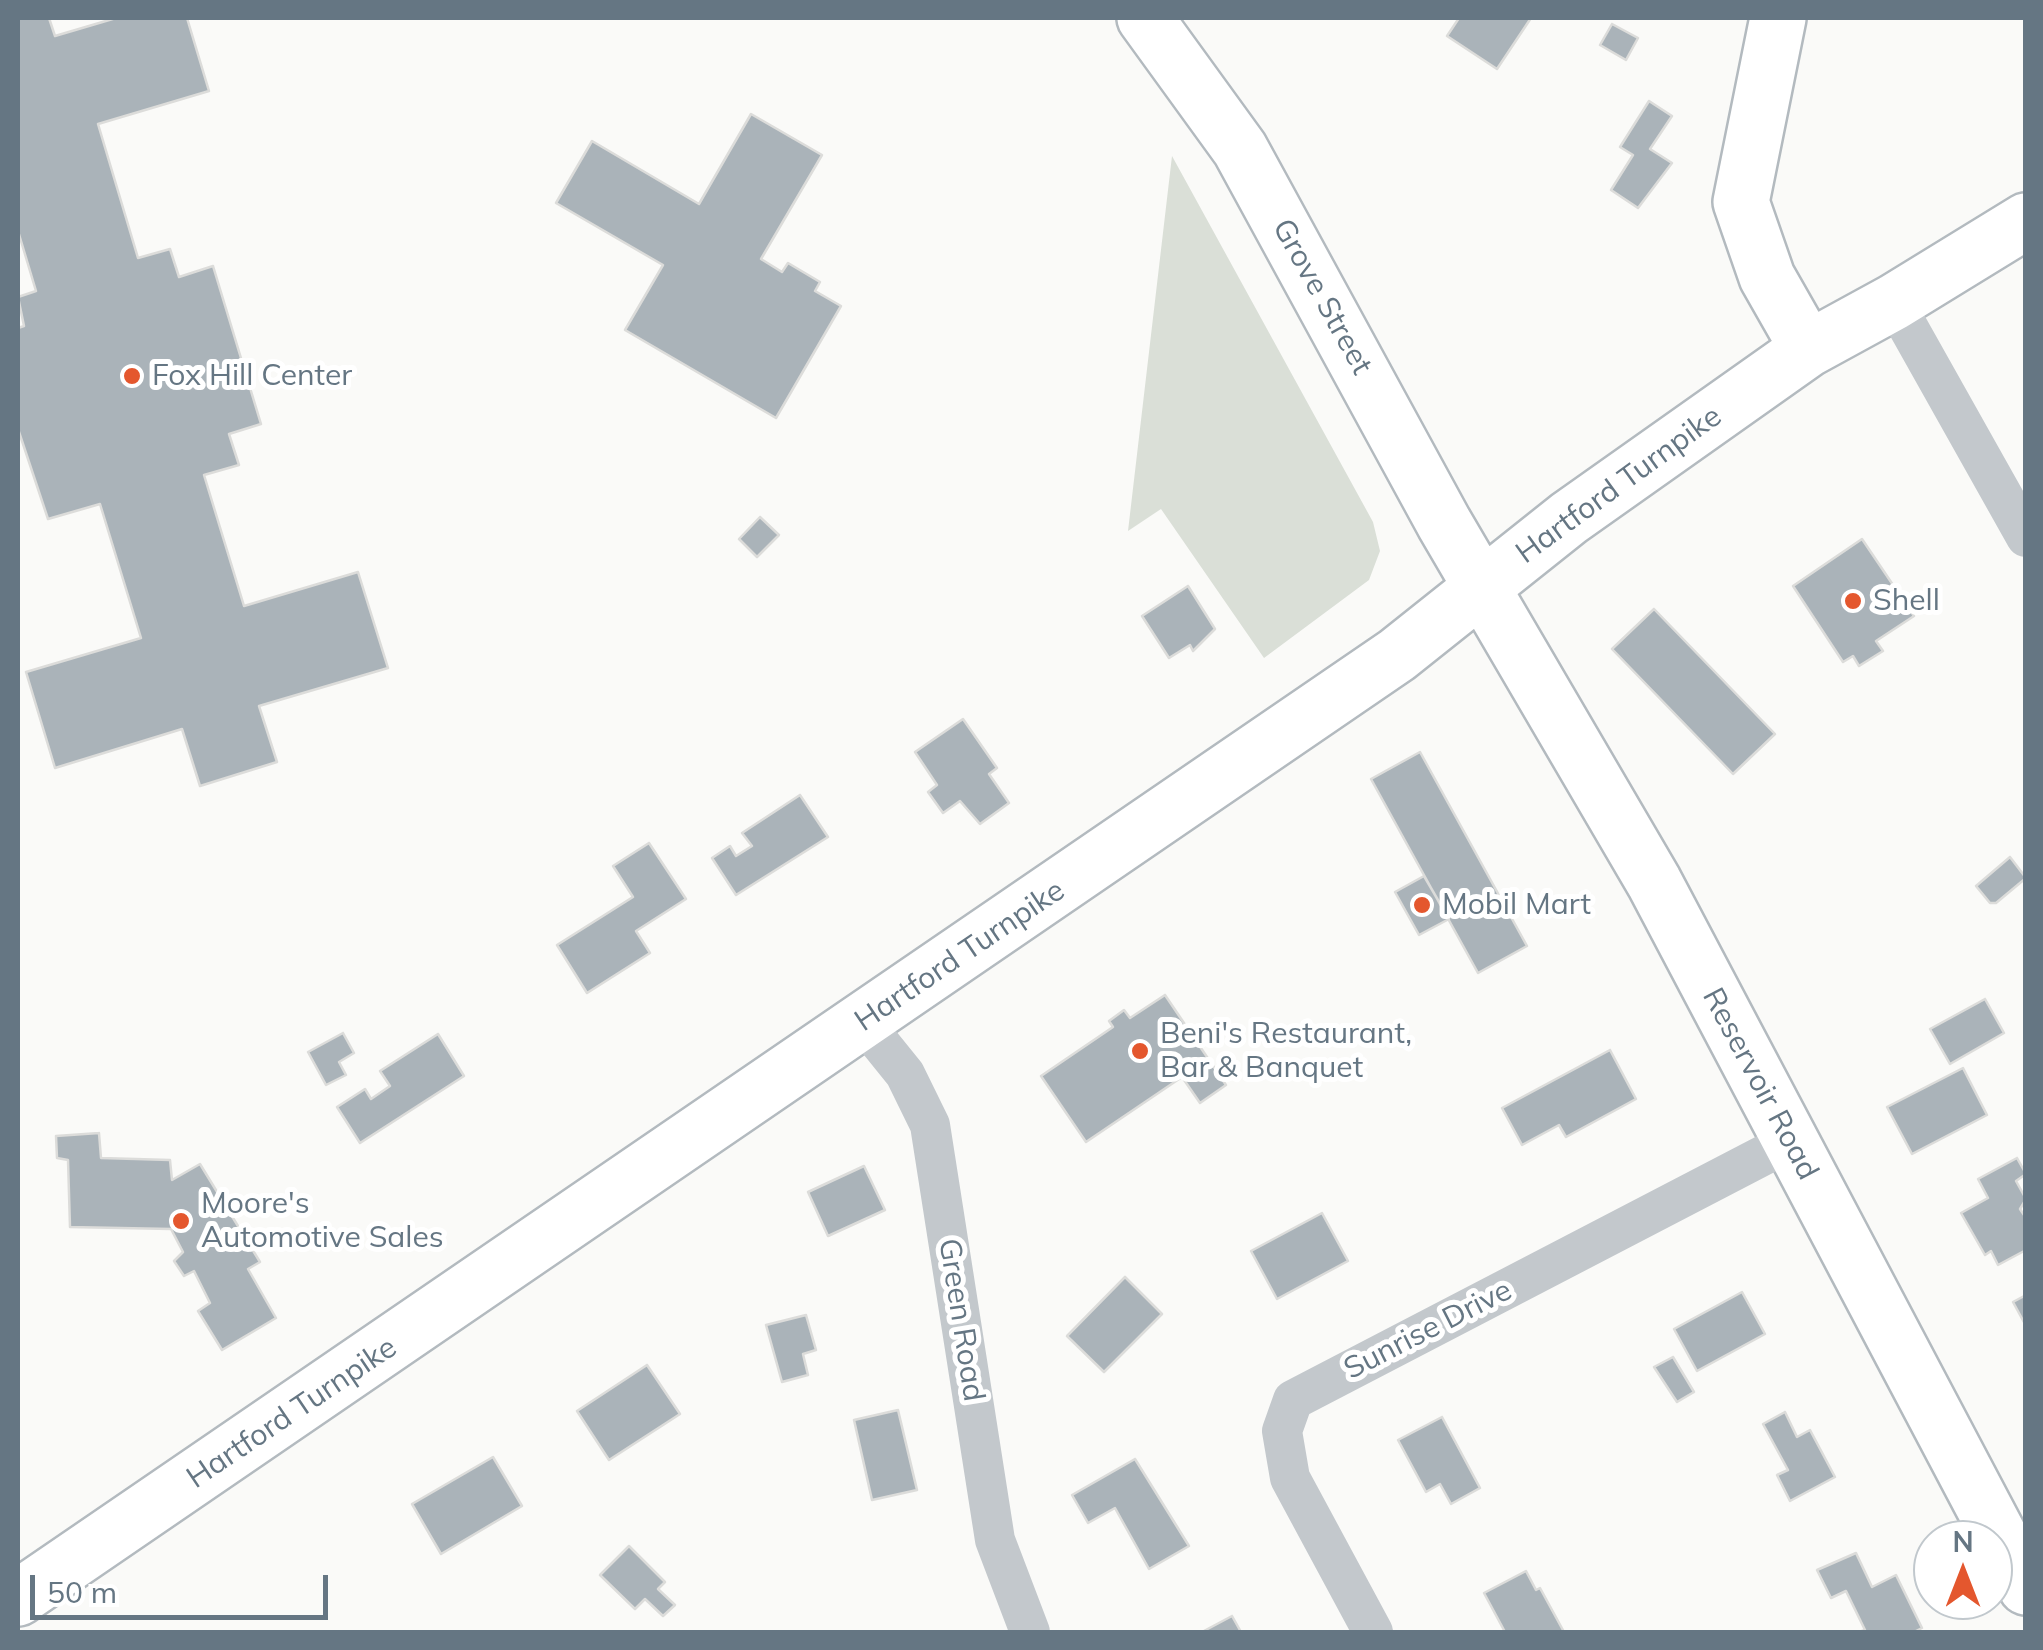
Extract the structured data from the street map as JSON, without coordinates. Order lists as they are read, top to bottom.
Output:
{
  "streets": {
    "main road": ["Grove Street", "Hartford Turnpike", "Reservoir Road"],
    "street": ["Green Road", "Sunrise Drive"]
  },
  "crossings": [
    ["Grove Street", "Hartford Turnpike"],
    ["Grove Street", "Reservoir Road"],
    ["Hartford Turnpike", "Reservoir Road"],
    ["Hartford Turnpike", "Green Road"],
    ["Reservoir Road", "Sunrise Drive"]
  ],
  "places": [
    "Fox Hill Center",
    "Shell",
    "Mobil Mart",
    "Beni's Restaurant, Bar & Banquet",
    "Moore's Automotive Sales"
  ],
  "scale_bar": "50 m",
  "north": "top"
}
